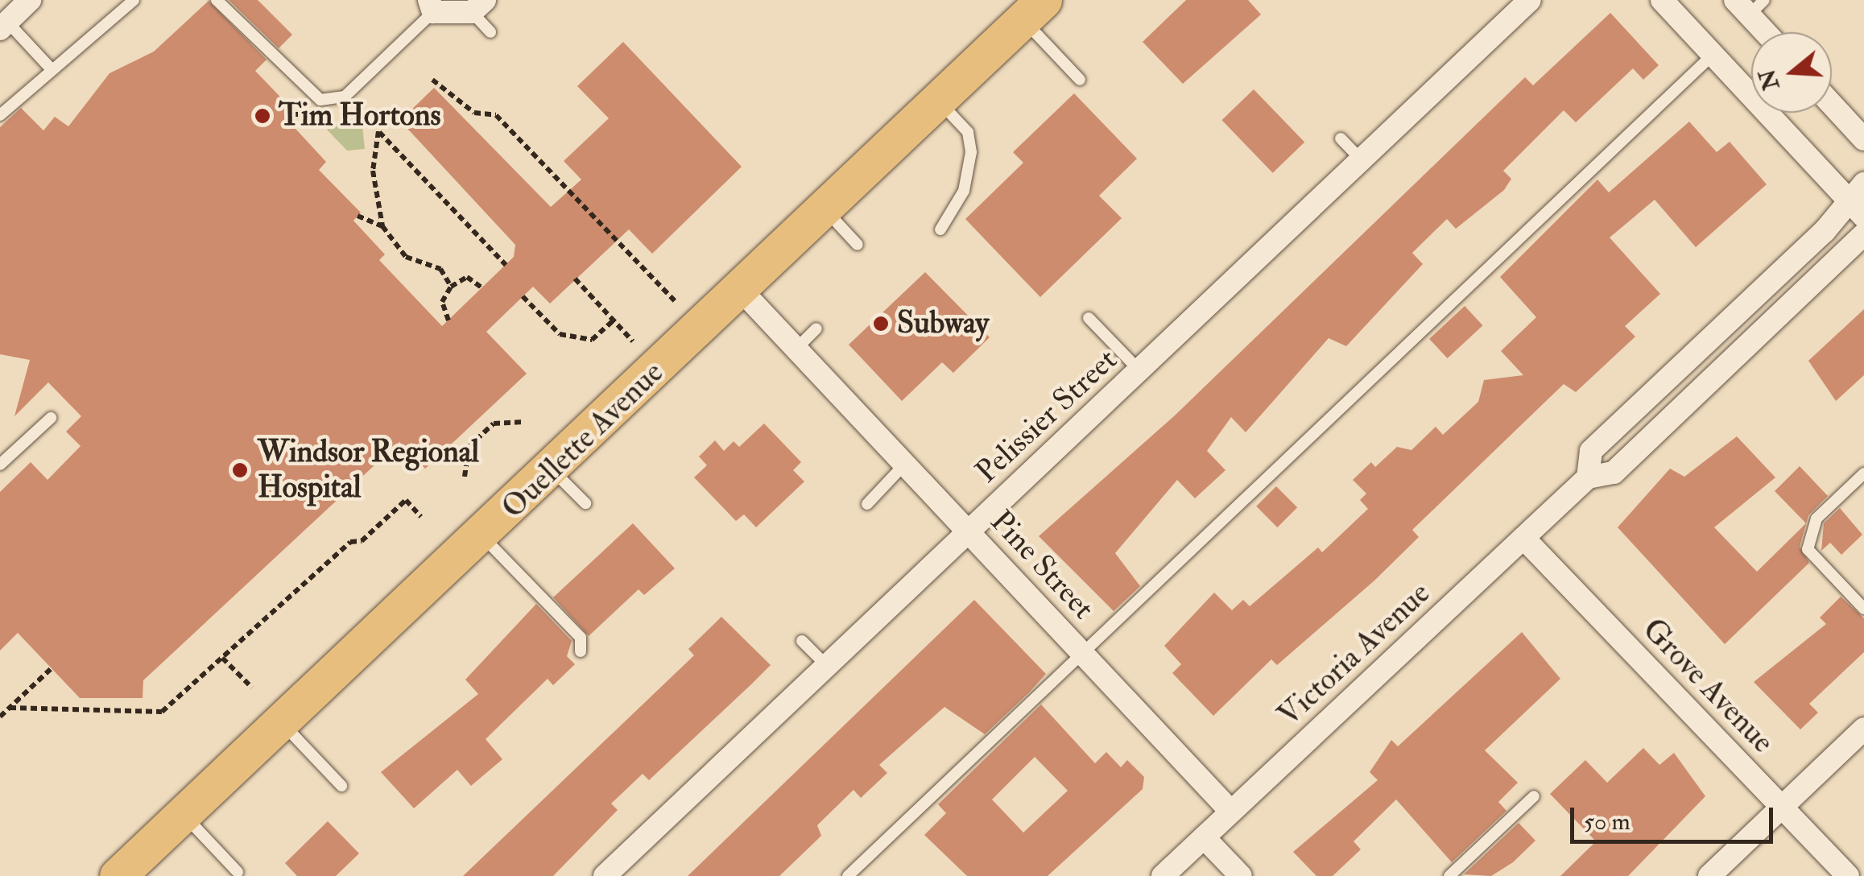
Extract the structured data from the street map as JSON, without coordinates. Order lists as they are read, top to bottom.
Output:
{
  "streets": {
    "main road": ["Ouellette Avenue"],
    "street": [
      "Pelissier Street",
      "Pine Street",
      "Victoria Avenue",
      "Grove Avenue"
    ]
  },
  "crossings": [
    ["Pelissier Street", "Pine Street"],
    ["Ouellette Avenue", "Pine Street"],
    ["Pine Street", "Victoria Avenue"],
    ["Victoria Avenue", "Grove Avenue"]
  ],
  "places": ["Tim Hortons", "Subway", "Windsor Regional Hospital"],
  "scale_bar": "50 m",
  "north": "left"
}
